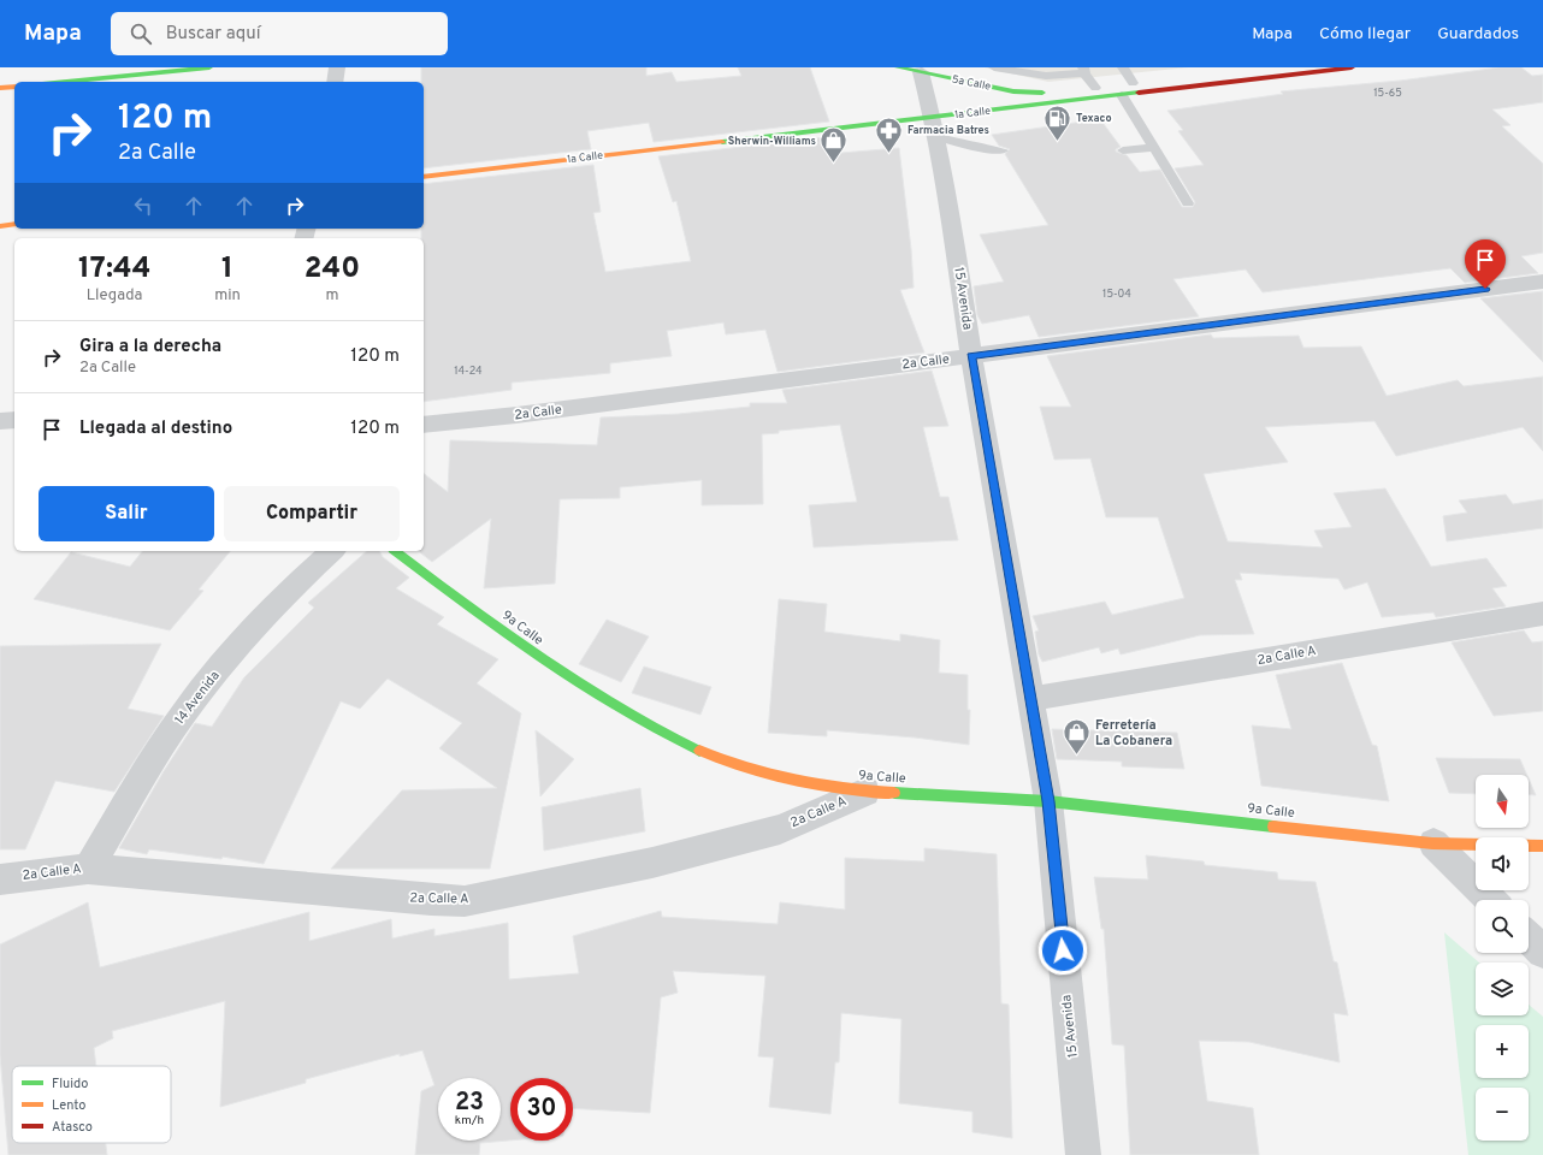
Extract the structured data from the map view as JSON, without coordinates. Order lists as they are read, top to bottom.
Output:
{
  "streets": {
    "main road": ["5a Calle", "1a Calle", "9a Calle"],
    "street": [
      "15 Avenida",
      "2a Calle",
      "2a Calle A",
      "14 Avenida"
    ]
  },
  "crossings": [
    ["5a Calle", "15 Avenida"],
    ["1a Calle", "15 Avenida"],
    ["15 Avenida", "2a Calle"],
    ["15 Avenida", "9a Calle"],
    ["15 Avenida", "2a Calle A"],
    ["9a Calle", "2a Calle A"],
    ["2a Calle A", "14 Avenida"]
  ],
  "places": {
    "fuel station": ["Texaco"],
    "pharmacy": ["Farmacia Batres"],
    "shop": ["Sherwin-Williams", "Ferretería La Cobanera"]
  },
  "house_numbers": ["15-65", "15-04", "14-24"],
  "legend": ["Fluido", "Lento", "Atasco"],
  "north": "bottom",
  "page": {
    "header": "Mapa",
    "search": "Buscar aquí",
    "nav": ["Mapa", "Cómo llegar", "Guardados"],
    "turn": ["120 m", "2a Calle"],
    "eta": [
      "17:44",
      "Llegada",
      "1",
      "min",
      "240",
      "m"
    ],
    "list": [
      {
        "name": "Gira a la derecha",
        "note": "2a Calle",
        "value": "120 m"
      },
      {
        "name": "Llegada al destino",
        "value": "120 m"
      }
    ],
    "buttons": ["Salir", "Compartir"],
    "map_buttons": ["+", "−"],
    "speed": "23 km/h",
    "limit": "30"
  }
}
